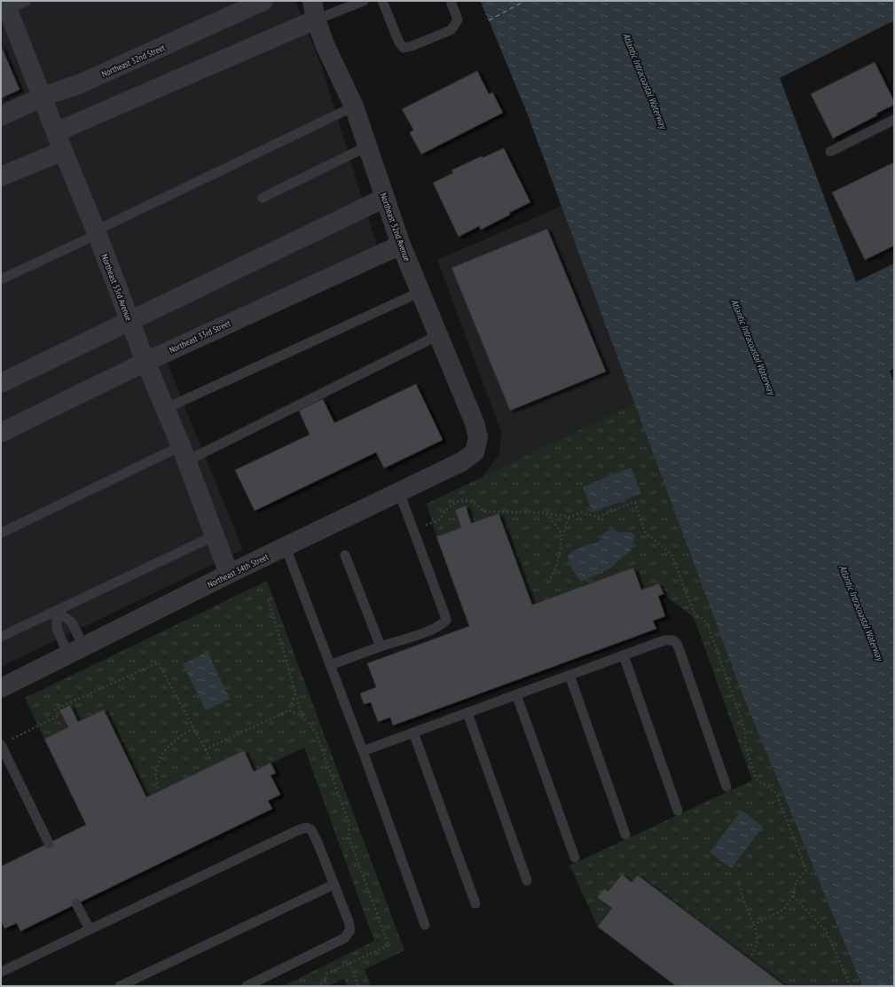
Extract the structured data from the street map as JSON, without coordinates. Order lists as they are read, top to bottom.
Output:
{
  "streets": {
    "street": [
      "Northeast 32nd Street",
      "Northeast 32nd Avenue",
      "Northeast 33rd Avenue",
      "Northeast 33rd Street",
      "Northeast 34th Street"
    ]
  },
  "crossings": [
    ["Northeast 32nd Street", "Northeast 33rd Avenue"],
    ["Northeast 32nd Avenue", "Northeast 33rd Street"],
    ["Northeast 32nd Avenue", "Northeast 34th Street"],
    ["Northeast 33rd Avenue", "Northeast 33rd Street"],
    ["Northeast 33rd Avenue", "Northeast 34th Street"]
  ],
  "water": ["Atlantic Intracoastal Waterway"]
}
